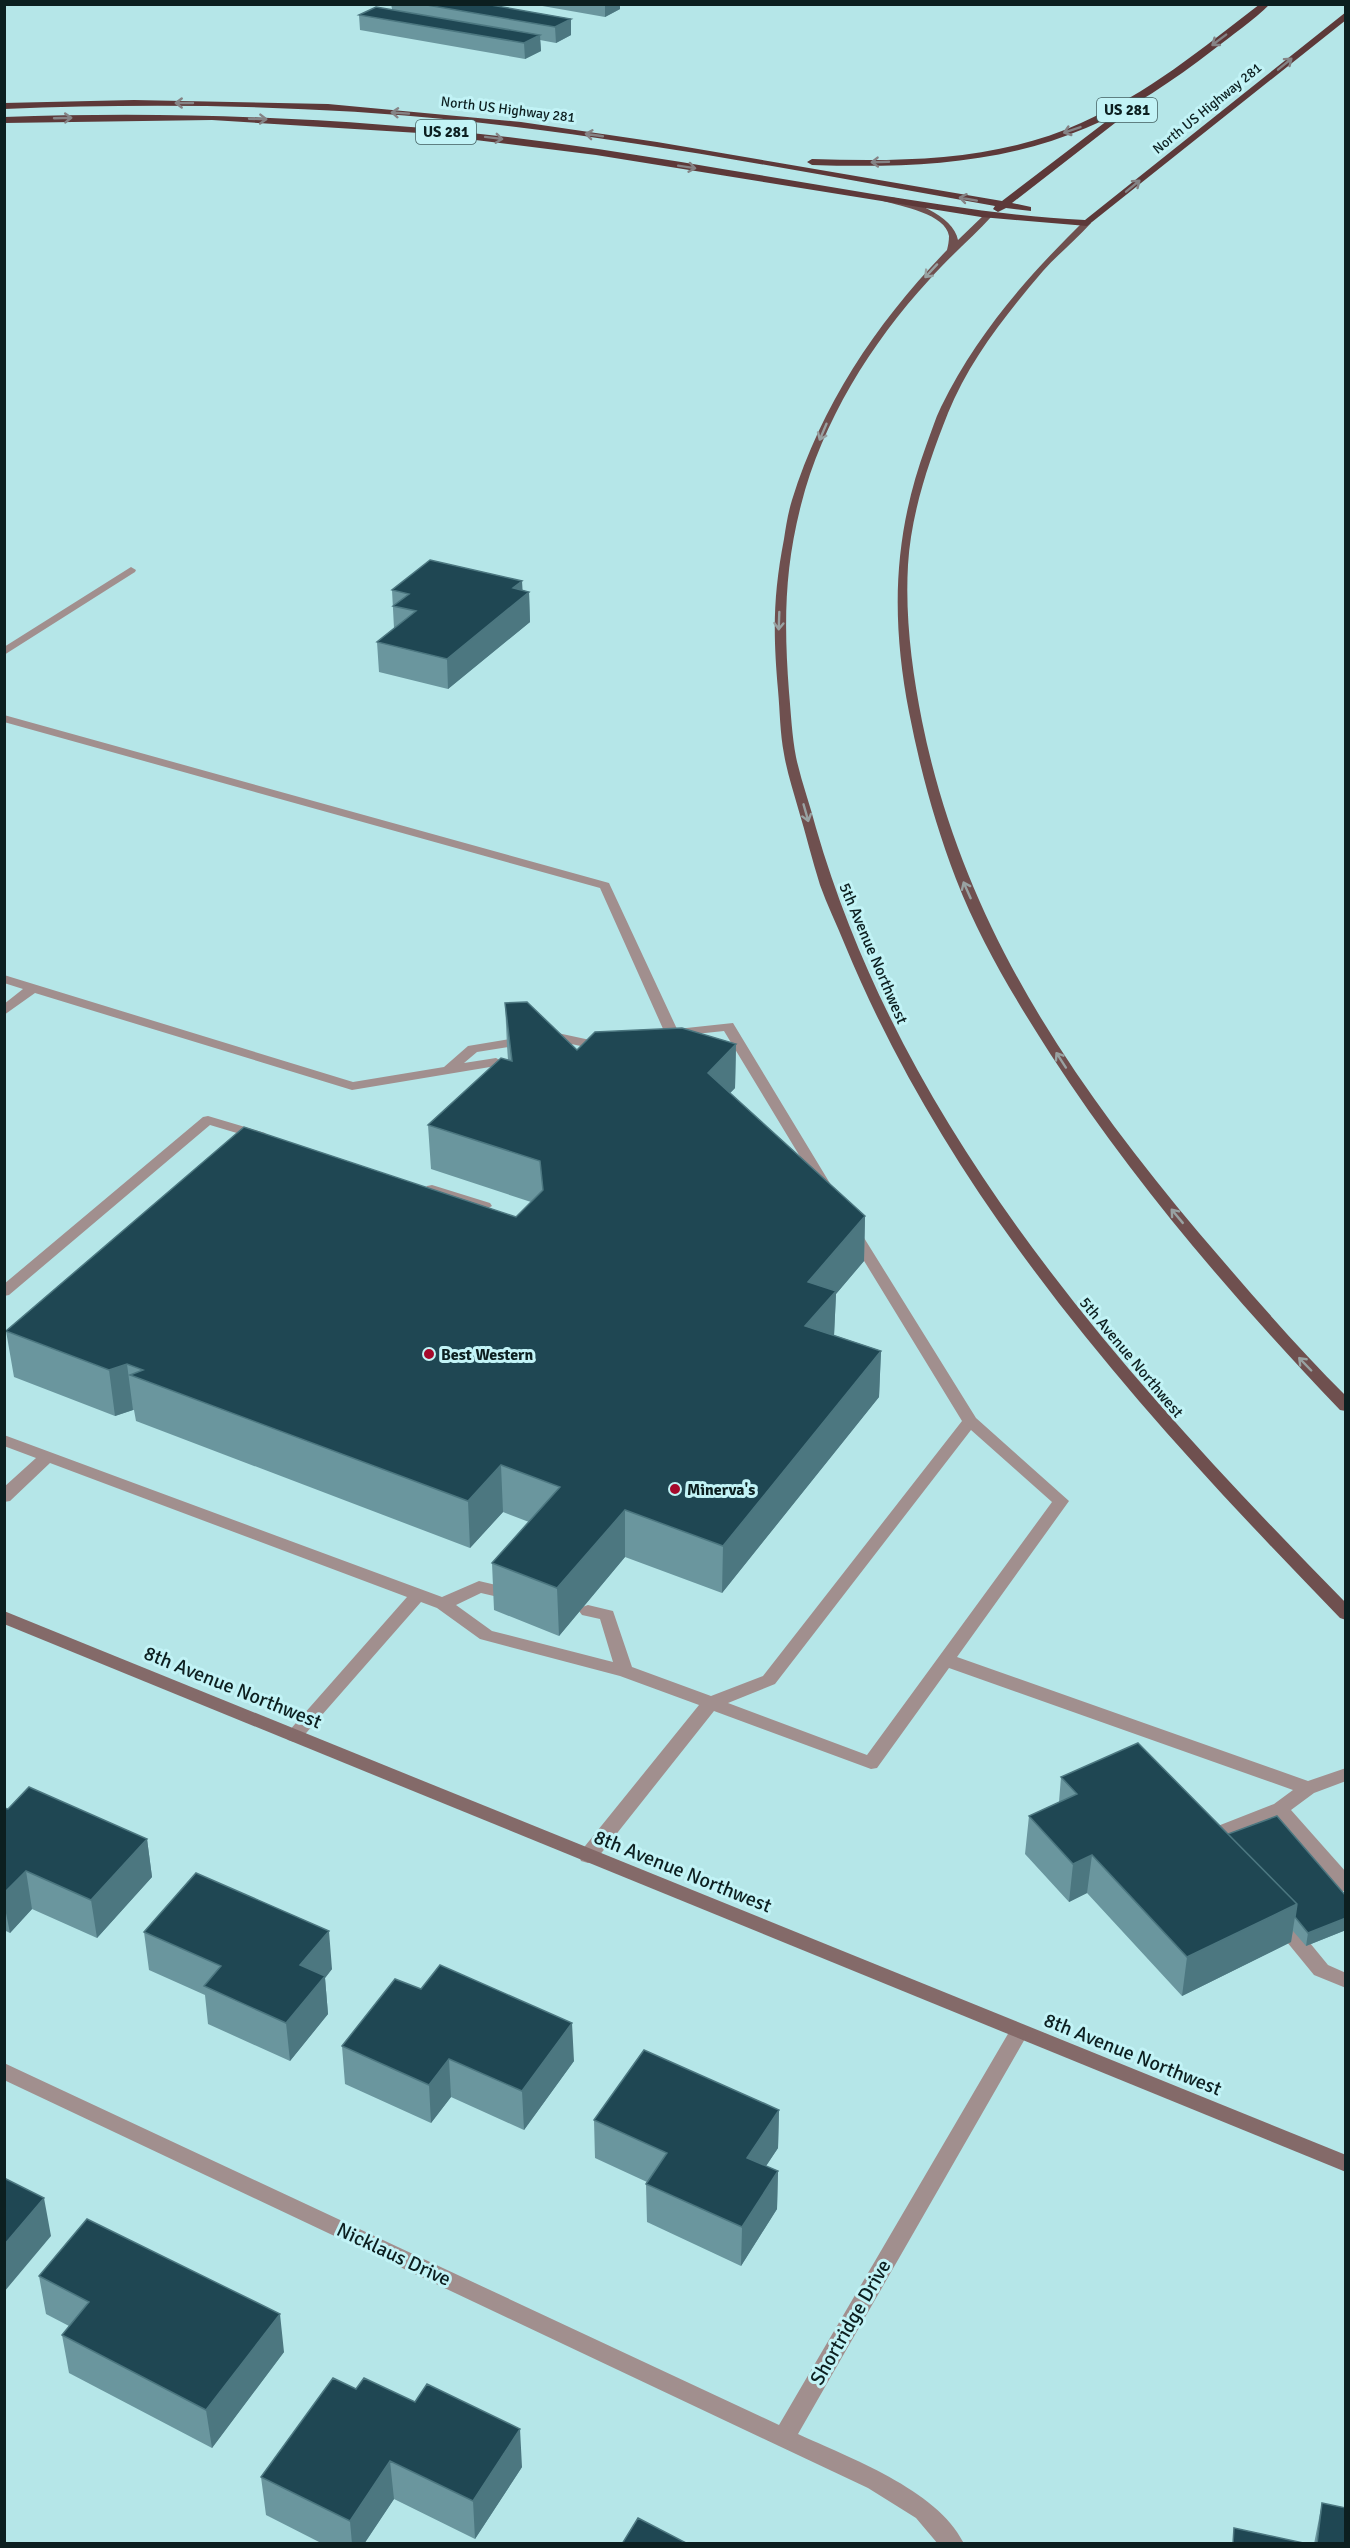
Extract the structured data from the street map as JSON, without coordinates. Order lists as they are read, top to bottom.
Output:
{
  "streets": {
    "highway": ["North US Highway 281", "US 281"],
    "main road": ["5th Avenue Northwest", "8th Avenue Northwest"],
    "street": ["Nicklaus Drive", "Shortridge Drive"]
  },
  "crossings": [
    ["North US Highway 281", "US 281"],
    ["North US Highway 281", "5th Avenue Northwest"],
    ["US 281", "5th Avenue Northwest"],
    ["8th Avenue Northwest", "Shortridge Drive"],
    ["Nicklaus Drive", "Shortridge Drive"]
  ],
  "one_way": ["5th Avenue Northwest"],
  "places": ["Best Western", "Minerva's"]
}
